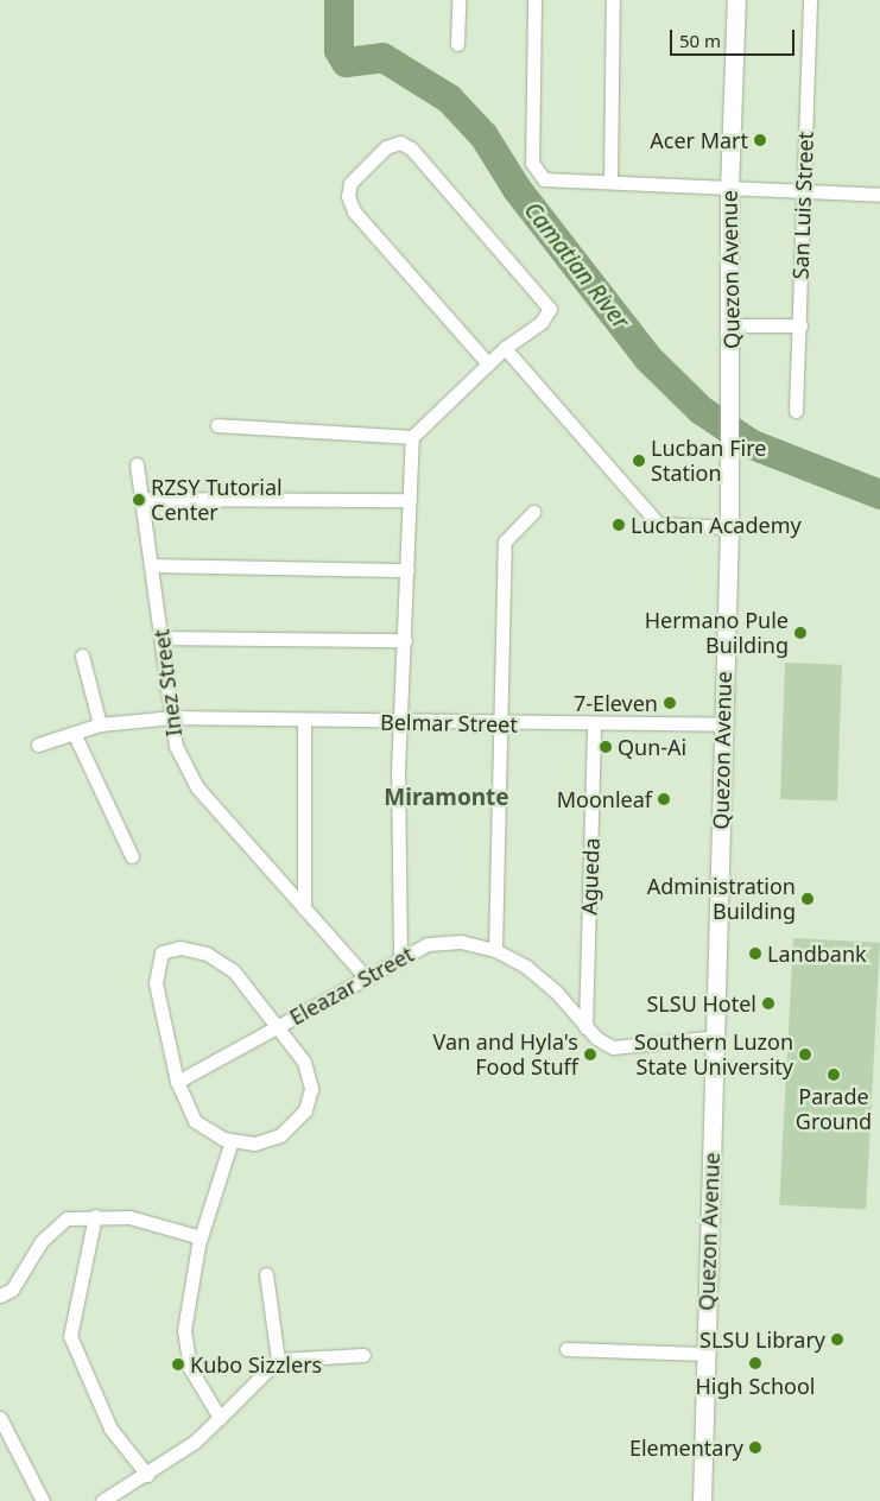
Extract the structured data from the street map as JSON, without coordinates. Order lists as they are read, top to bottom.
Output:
{
  "streets": {
    "main road": ["Quezon Avenue"],
    "street": [
      "San Luis Street",
      "Inez Street",
      "Belmar Street",
      "Agueda",
      "Eleazar Street"
    ]
  },
  "crossings": [
    ["Quezon Avenue", "Belmar Street"],
    ["Quezon Avenue", "Eleazar Street"],
    ["Inez Street", "Belmar Street"],
    ["Inez Street", "Eleazar Street"],
    ["Belmar Street", "Agueda"],
    ["Agueda", "Eleazar Street"]
  ],
  "districts": ["Miramonte"],
  "water": ["Camatian River"],
  "places": [
    "Acer Mart",
    "Lucban Fire Station",
    "RZSY Tutorial Center",
    "Lucban Academy",
    "Hermano Pule Building",
    "7-Eleven",
    "Qun-Ai",
    "Moonleaf",
    "Administration Building",
    "Landbank",
    "SLSU Hotel",
    "Van and Hyla's Food Stuff",
    "Southern Luzon State University",
    "Parade Ground",
    "SLSU Library",
    "High School",
    "Kubo Sizzlers",
    "Elementary"
  ],
  "scale_bar": "50 m"
}
